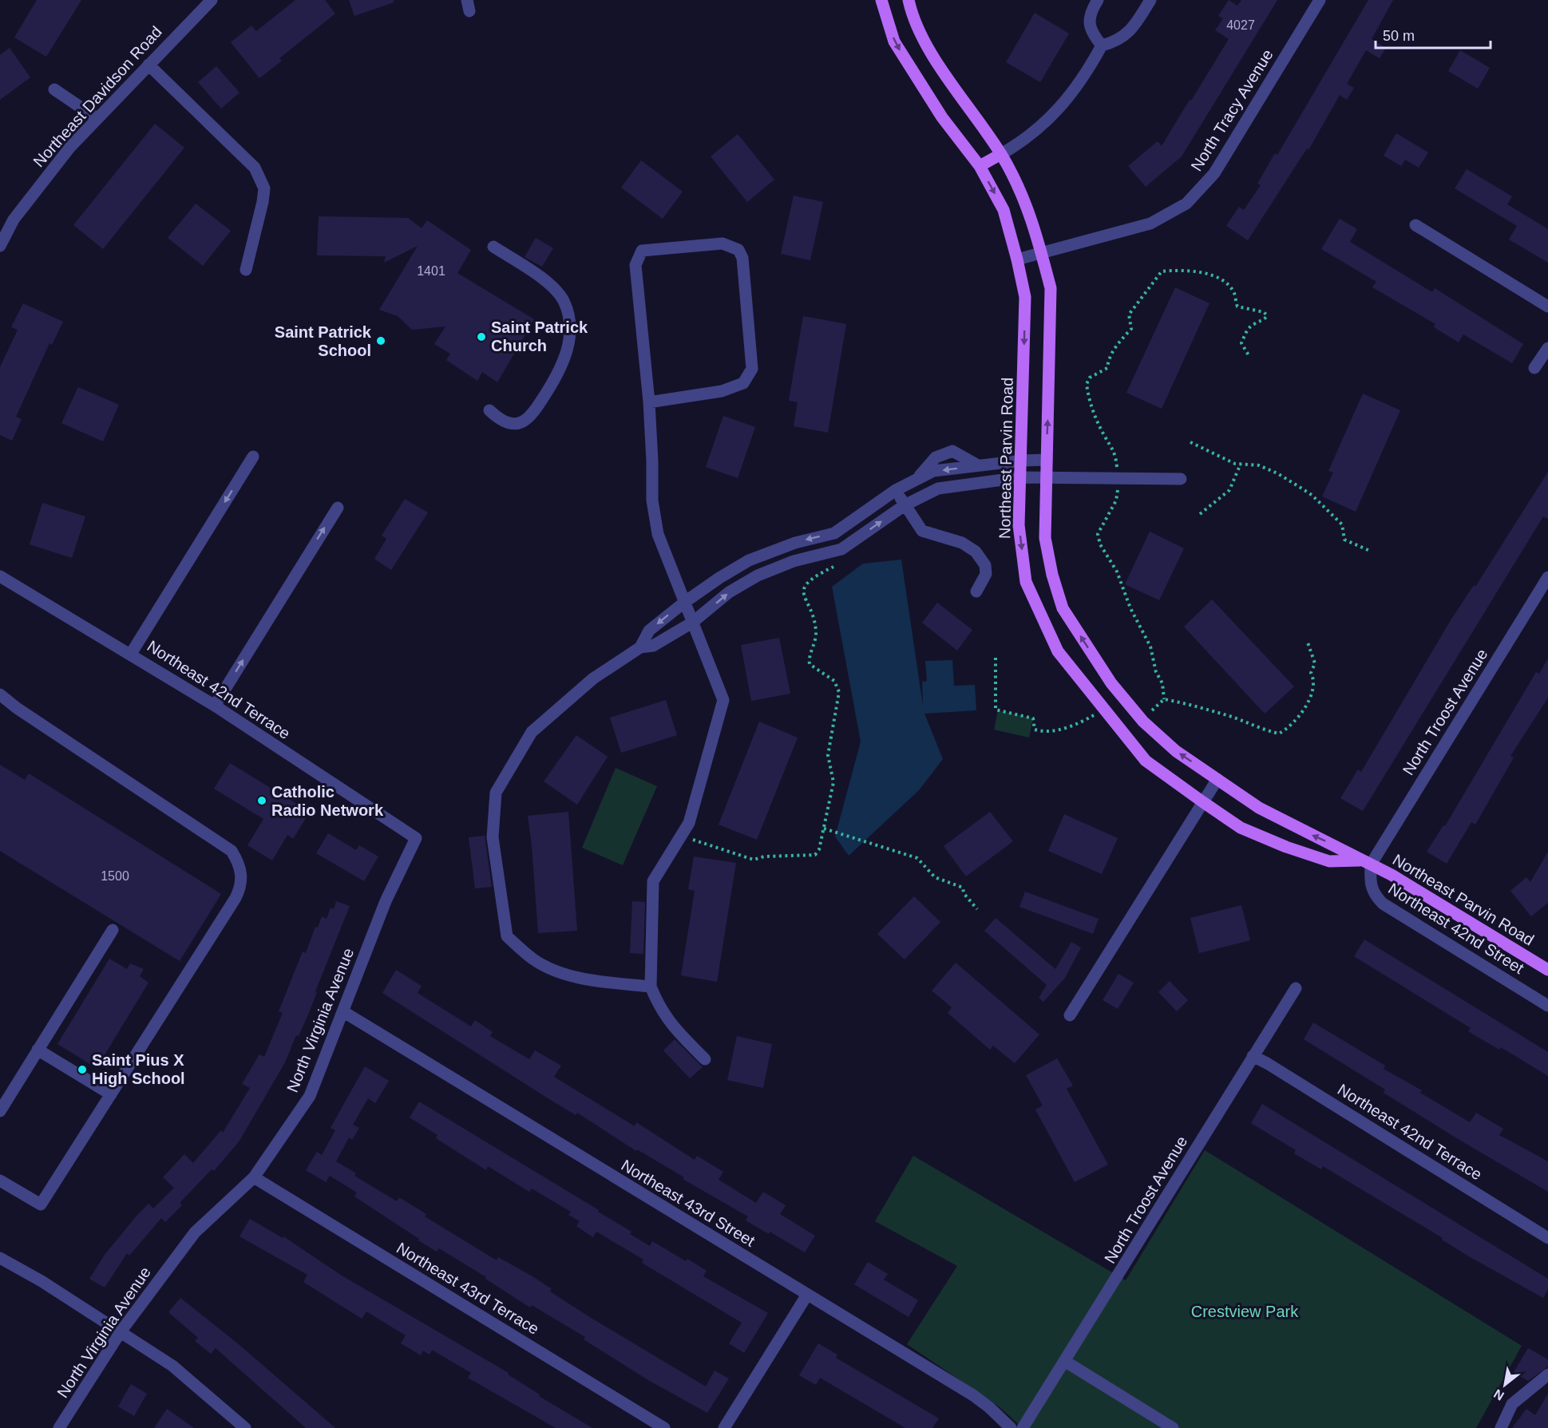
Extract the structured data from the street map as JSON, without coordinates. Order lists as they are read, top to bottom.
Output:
{
  "streets": {
    "main road": ["Northeast Parvin Road"],
    "street": [
      "Northeast Davidson Road",
      "North Tracy Avenue",
      "Northeast 42nd Terrace",
      "North Troost Avenue",
      "Northeast 42nd Street",
      "North Virginia Avenue",
      "Northeast 43rd Street",
      "Northeast 43rd Terrace"
    ]
  },
  "crossings": [
    ["North Tracy Avenue", "Northeast Parvin Road"],
    ["Northeast Parvin Road", "North Troost Avenue"],
    ["Northeast Parvin Road", "Northeast 42nd Street"],
    ["Northeast 42nd Terrace", "North Troost Avenue"],
    ["Northeast 42nd Terrace", "North Virginia Avenue"],
    ["North Troost Avenue", "Northeast 42nd Street"],
    ["North Virginia Avenue", "Northeast 43rd Street"],
    ["North Virginia Avenue", "Northeast 43rd Terrace"]
  ],
  "parks": ["Crestview Park"],
  "places": [
    "Saint Patrick Church",
    "Saint Patrick School",
    "Catholic Radio Network",
    "Saint Pius X High School"
  ],
  "house_numbers": ["4027", "1401", "1500"],
  "scale_bar": "50 m",
  "north": "bottom left"
}
